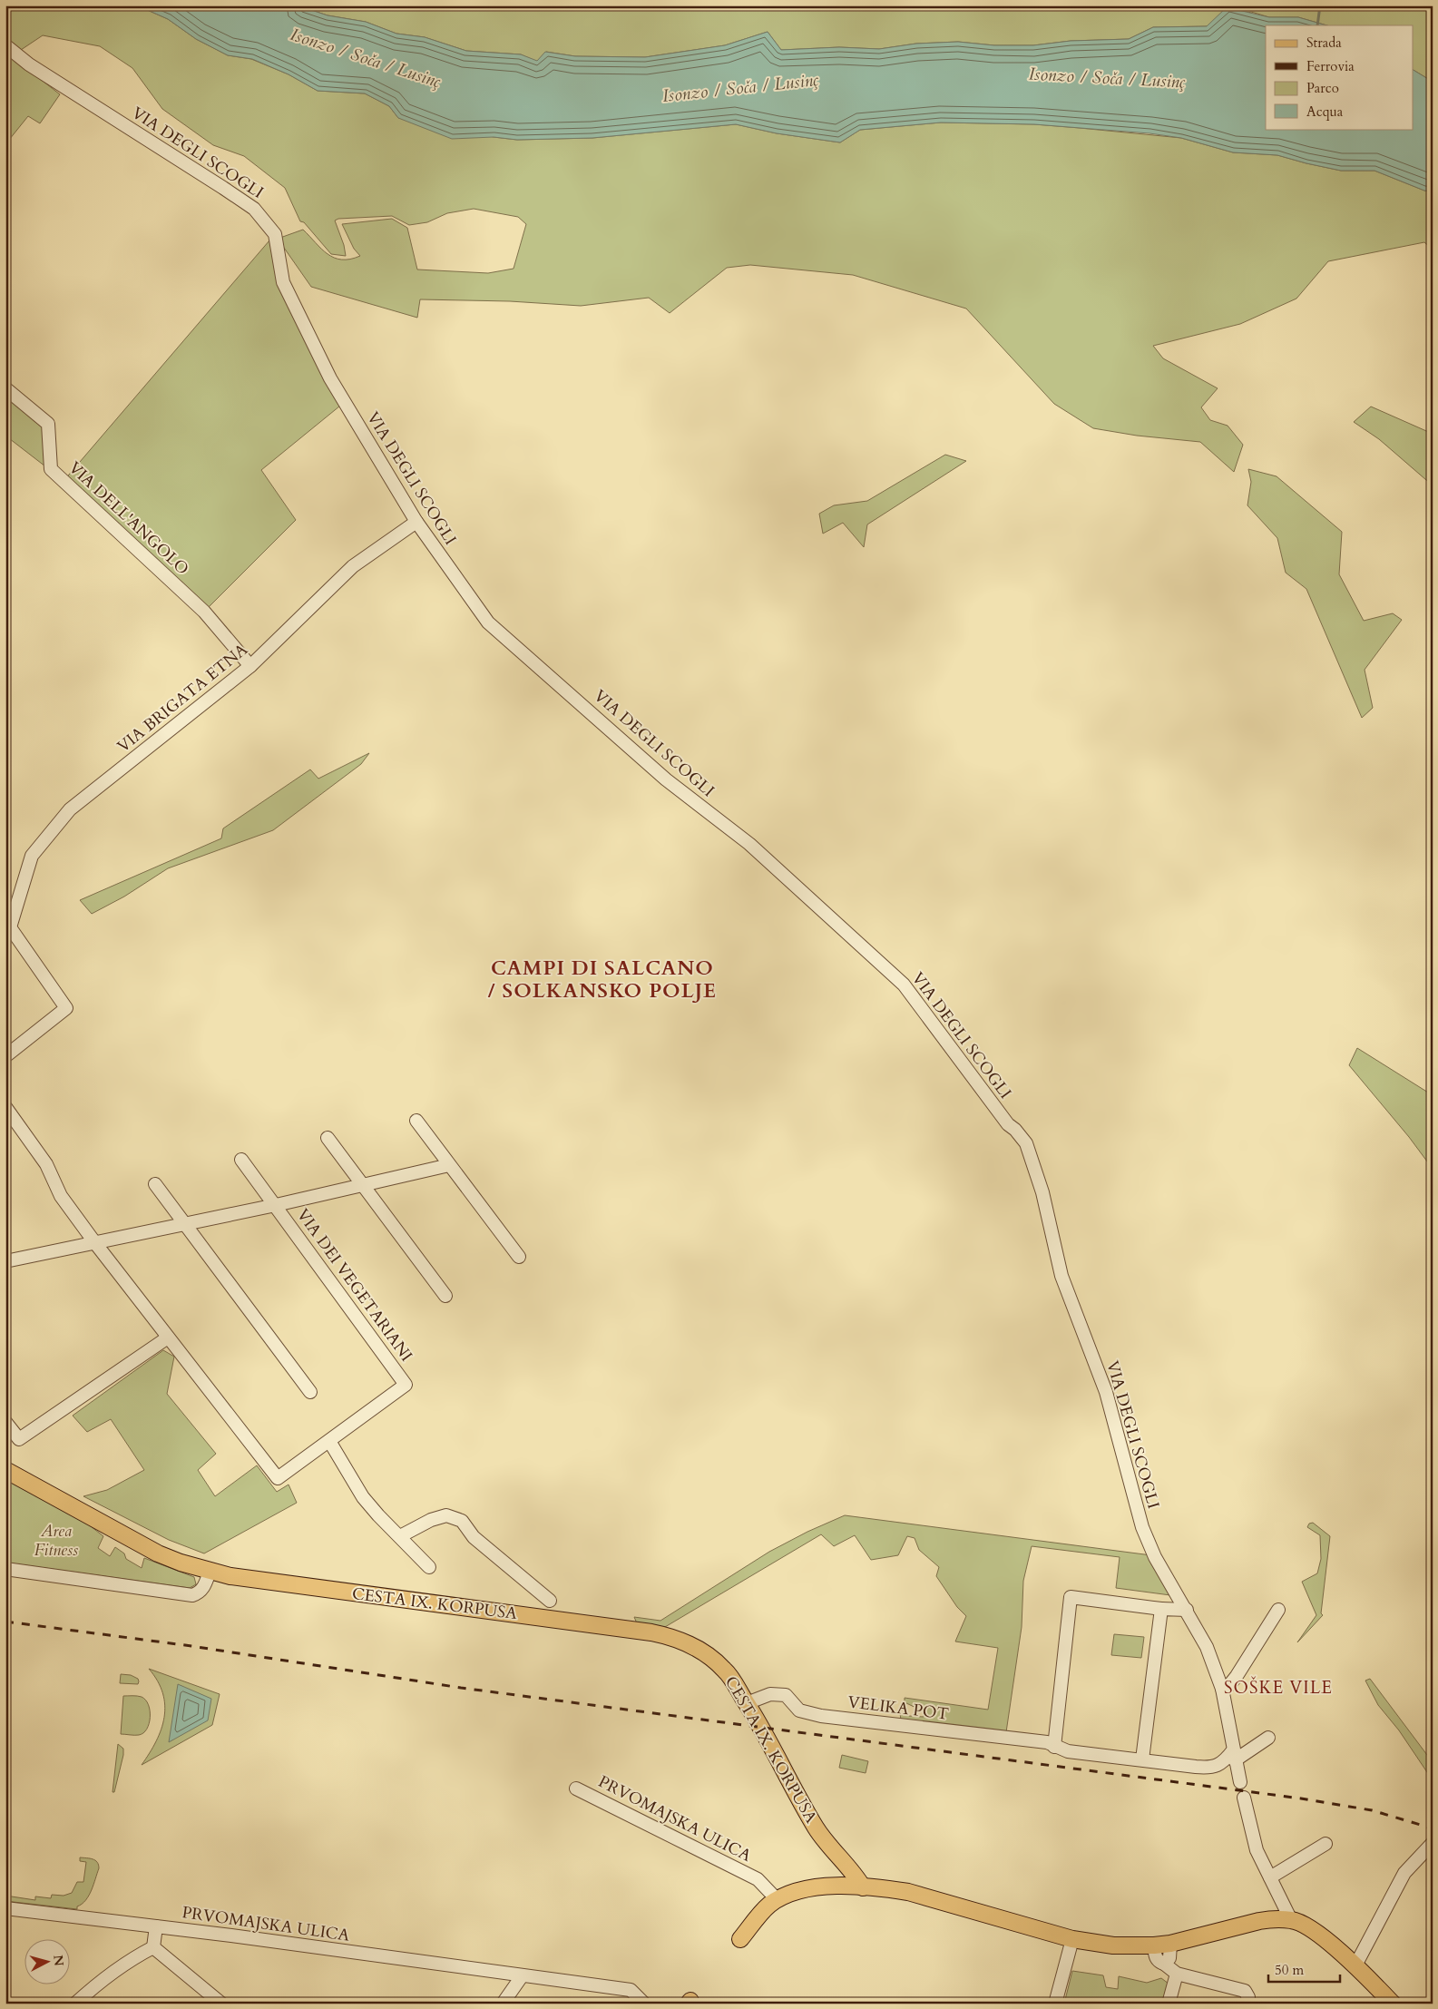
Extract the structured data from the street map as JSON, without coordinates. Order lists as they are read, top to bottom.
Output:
{
  "streets": {
    "main road": ["CESTA IX. KORPUSA"],
    "street": [
      "VIA DEGLI SCOGLI",
      "VIA DELL'ANGOLO",
      "VIA BRIGATA ETNA",
      "VIA DEI VEGETARIANI",
      "VELIKA POT",
      "PRVOMAJSKA ULICA"
    ]
  },
  "crossings": [
    ["VIA DEGLI SCOGLI", "VIA BRIGATA ETNA"],
    ["VIA DELL'ANGOLO", "VIA BRIGATA ETNA"],
    ["CESTA IX. KORPUSA", "VELIKA POT"]
  ],
  "districts": ["CAMPI DI SALCANO / SOLKANSKO POLJE", "SOŠKE VILE"],
  "water": ["Isonzo / Soča / Lusinç"],
  "parks": ["Area Fitness"],
  "legend": [
    "Strada",
    "Ferrovia",
    "Parco",
    "Acqua"
  ],
  "scale_bar": "50 m",
  "north": "right"
}
